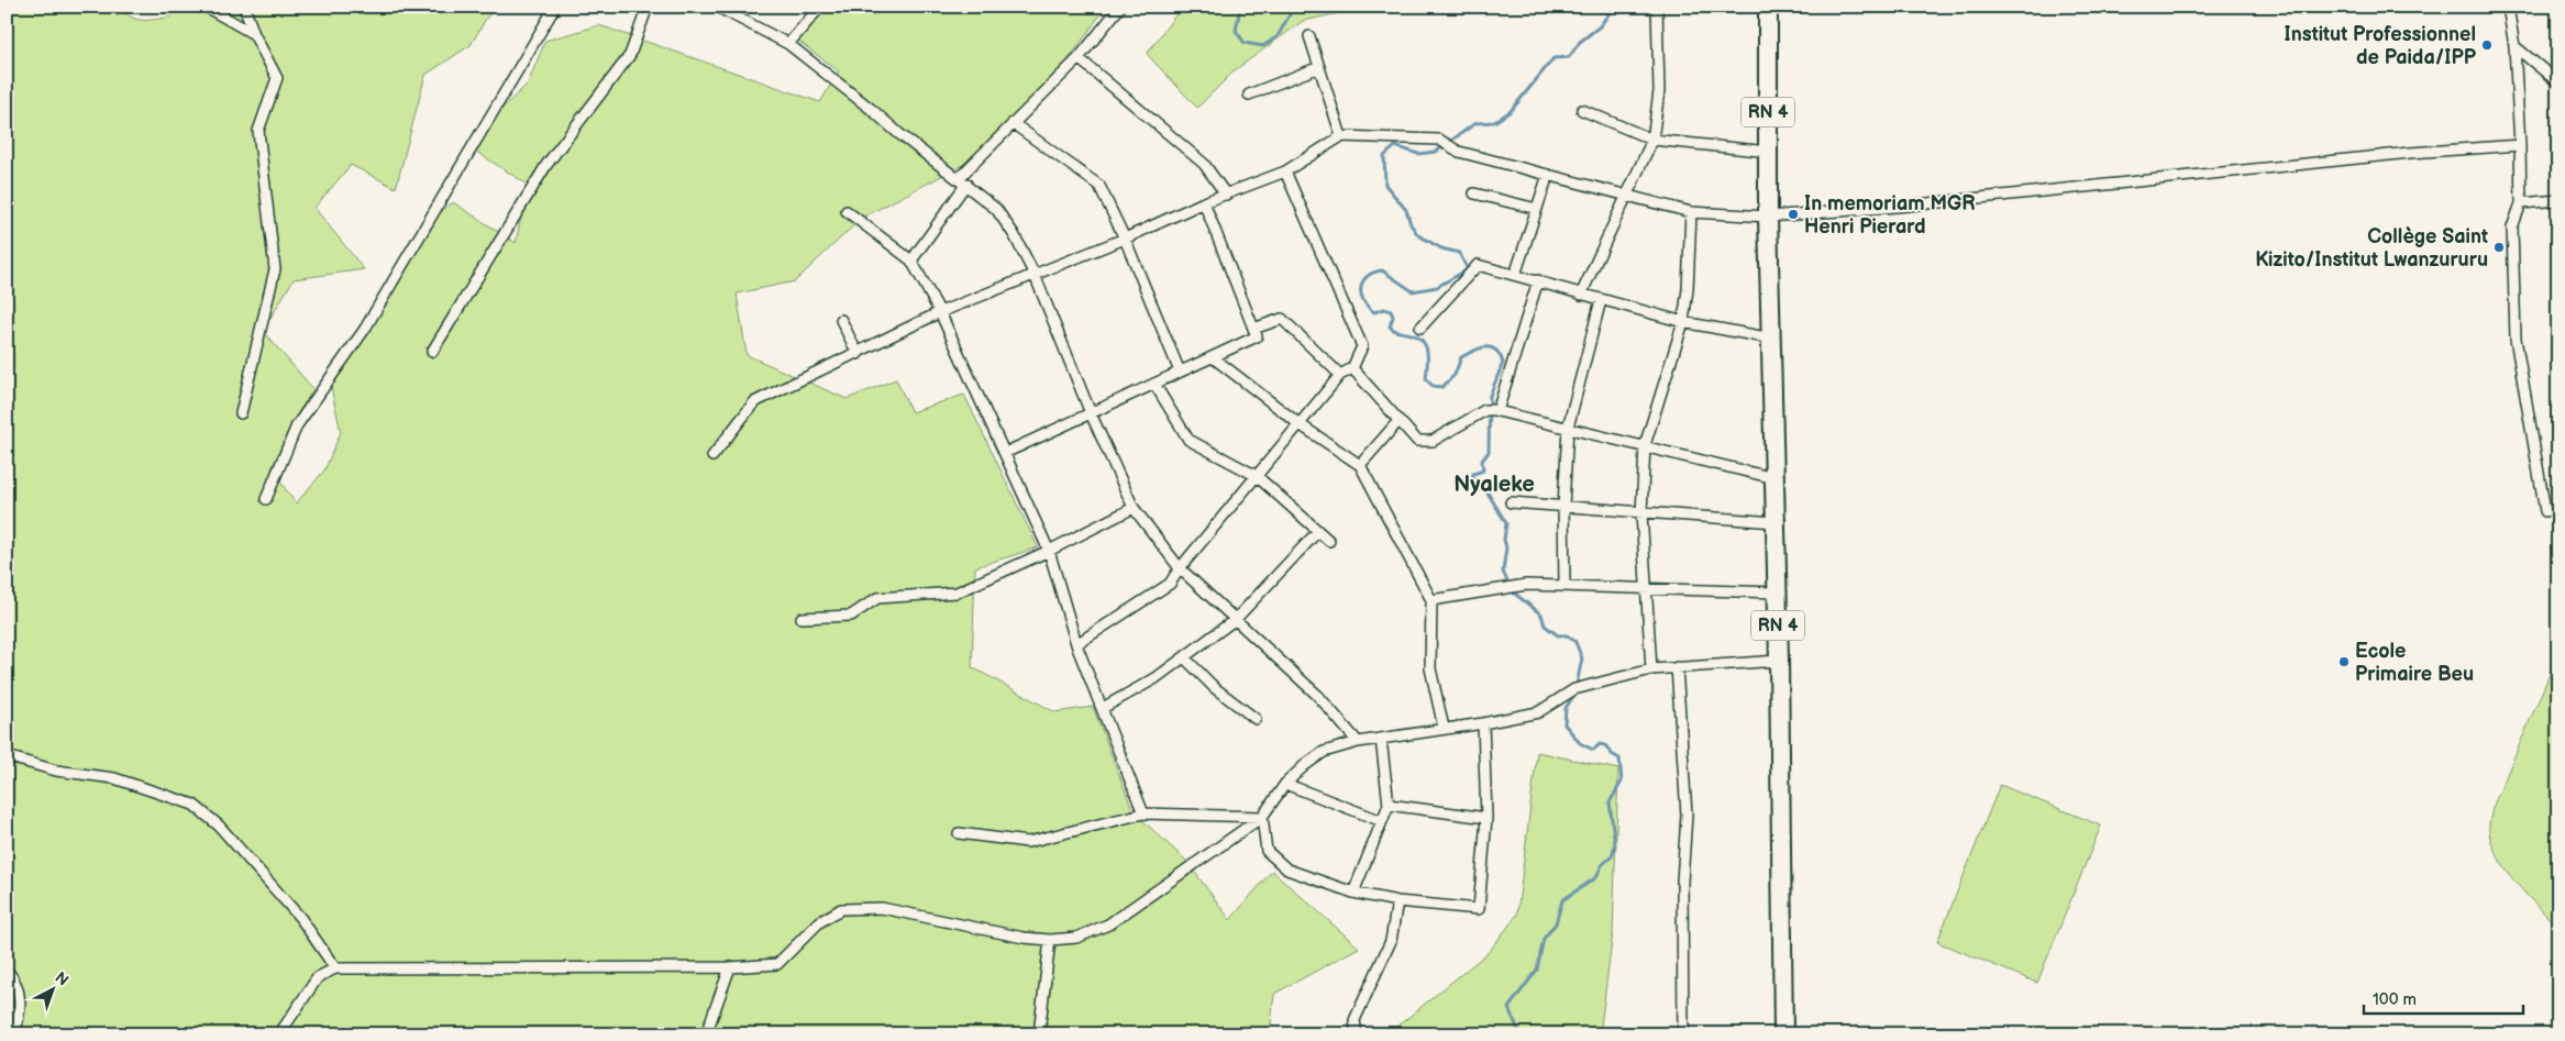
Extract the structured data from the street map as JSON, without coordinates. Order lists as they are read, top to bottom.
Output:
{
  "streets": {
    "highway": ["RN 4"]
  },
  "districts": ["Nyaleke"],
  "places": [
    "Institut Professionnel de Paida/IPP",
    "In memoriam MGR Henri Pierard",
    "Collège Saint Kizito/Institut Lwanzururu",
    "Ecole Primaire Beu"
  ],
  "scale_bar": "100 m",
  "north": "top right"
}
